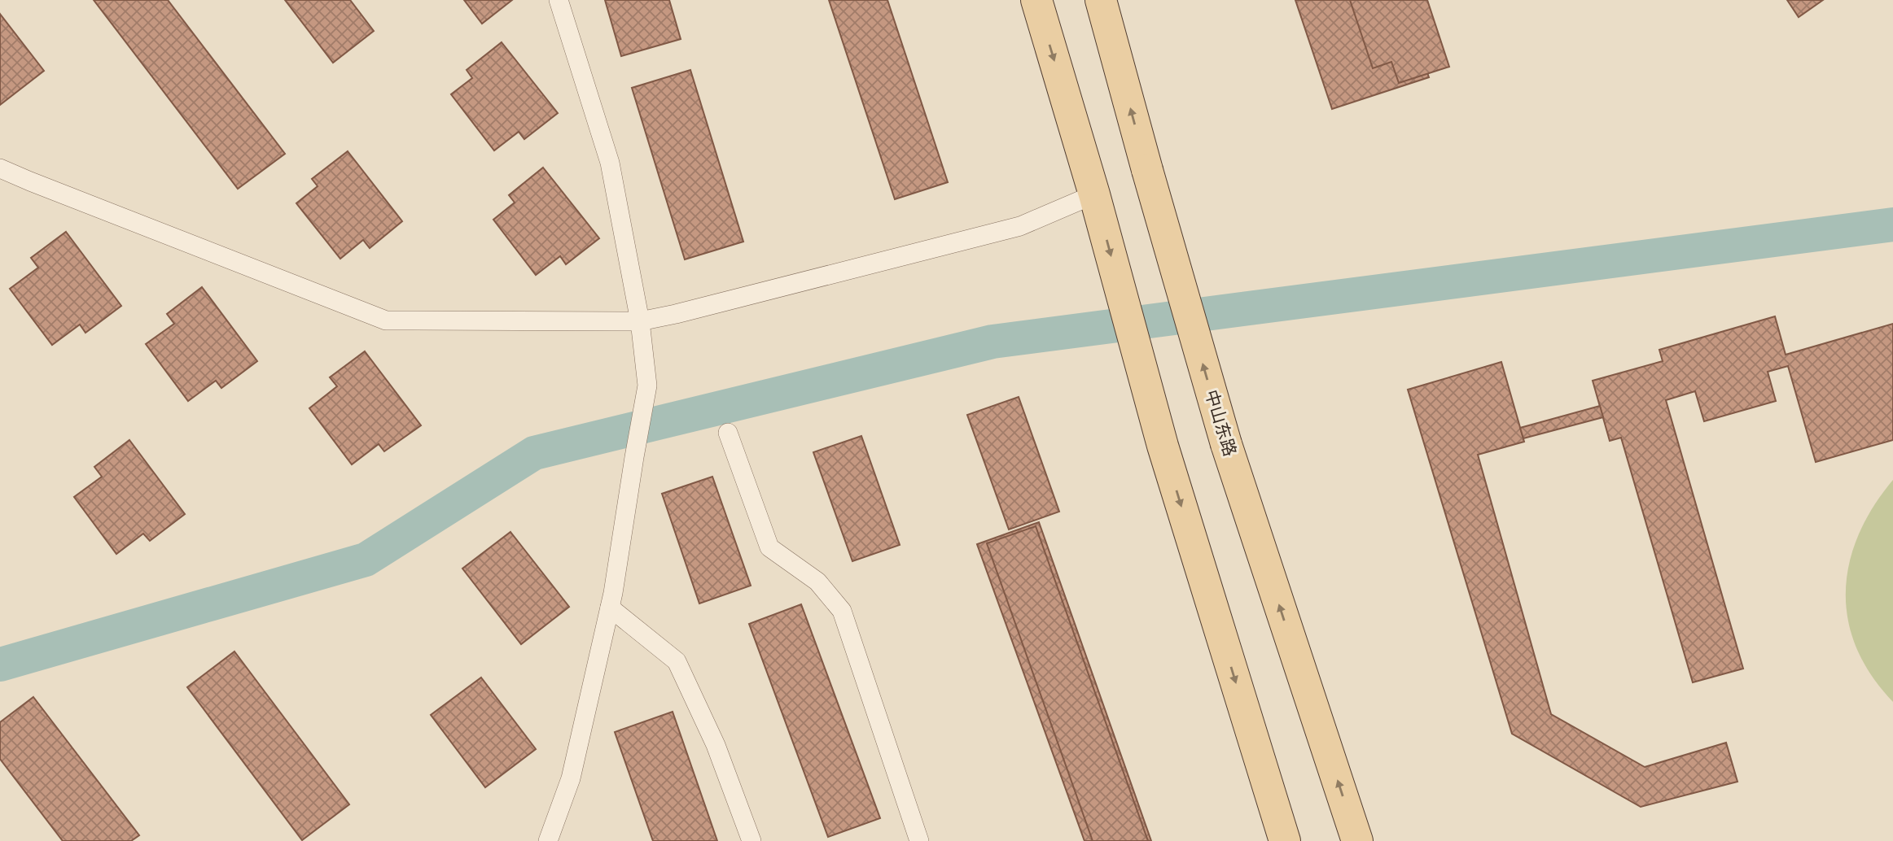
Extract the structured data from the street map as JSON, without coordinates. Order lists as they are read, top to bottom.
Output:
{
  "streets": {
    "main road": ["中山东路"]
  }
}
